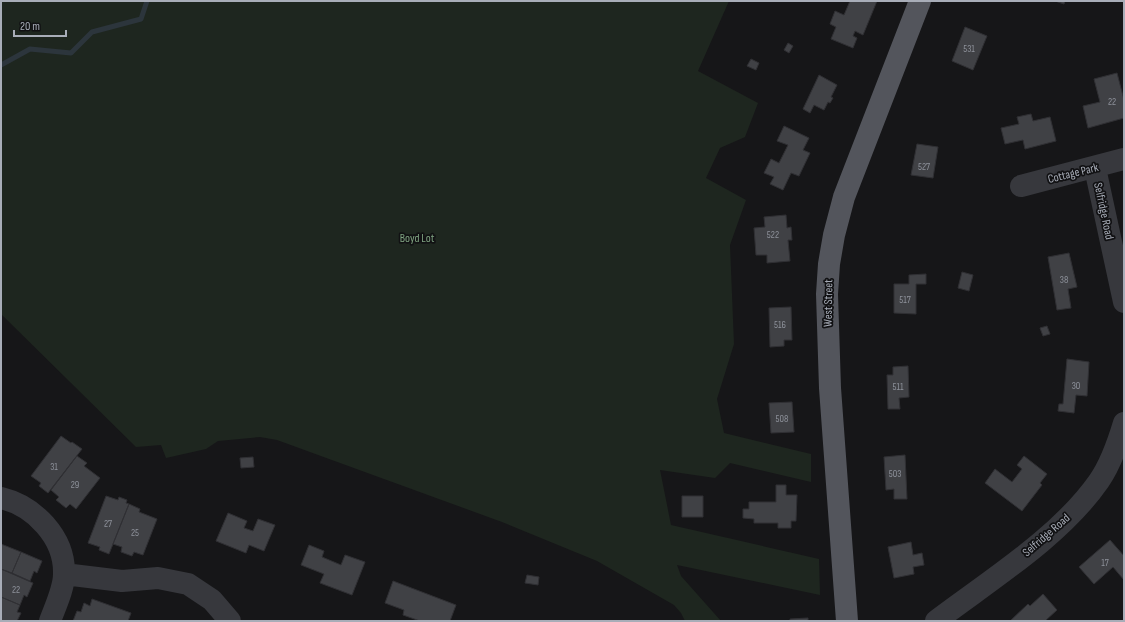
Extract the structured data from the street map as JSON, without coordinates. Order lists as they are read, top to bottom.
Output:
{
  "streets": {
    "main road": ["West Street"],
    "street": ["Cottage Park", "Selfridge Road"]
  },
  "crossings": [
    ["Cottage Park", "Selfridge Road"]
  ],
  "parks": ["Boyd Lot"],
  "house_numbers": [
    "531",
    "22",
    "527",
    "522",
    "38",
    "517",
    "516",
    "30",
    "511",
    "508",
    "31",
    "503",
    "29",
    "27",
    "25",
    "17",
    "22"
  ],
  "scale_bar": "20 m"
}
